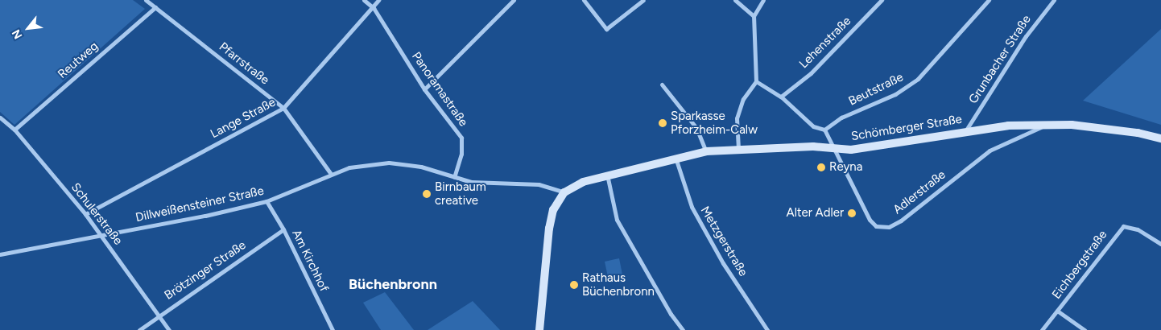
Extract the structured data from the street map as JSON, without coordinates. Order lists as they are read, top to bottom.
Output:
{
  "streets": {
    "main road": ["Schömberger Straße"],
    "street": [
      "Lehenstraße",
      "Grunbacher Straße",
      "Reutweg",
      "Pfarrstraße",
      "Panoramastraße",
      "Beutstraße",
      "Lange Straße",
      "Adlerstraße",
      "Dillweißensteiner Straße",
      "Schulerstraße",
      "Metzgerstraße",
      "Am Kirchhof",
      "Eichbergstraße",
      "Brötzinger Straße"
    ]
  },
  "crossings": [
    ["Grunbacher Straße", "Schömberger Straße"],
    ["Reutweg", "Pfarrstraße"],
    ["Reutweg", "Schulerstraße"],
    ["Pfarrstraße", "Lange Straße"],
    ["Pfarrstraße", "Dillweißensteiner Straße"],
    ["Panoramastraße", "Lange Straße"],
    ["Panoramastraße", "Dillweißensteiner Straße"],
    ["Beutstraße", "Adlerstraße"],
    ["Lange Straße", "Schulerstraße"],
    ["Schömberger Straße", "Adlerstraße"],
    ["Schömberger Straße", "Dillweißensteiner Straße"],
    ["Schömberger Straße", "Metzgerstraße"],
    ["Dillweißensteiner Straße", "Schulerstraße"],
    ["Dillweißensteiner Straße", "Am Kirchhof"],
    ["Schulerstraße", "Brötzinger Straße"],
    ["Am Kirchhof", "Brötzinger Straße"]
  ],
  "districts": ["Büchenbronn"],
  "places": [
    "Sparkasse Pforzheim-Calw",
    "Reyna",
    "Birnbaum creative",
    "Alter Adler",
    "Rathaus Büchenbronn"
  ],
  "north": "bottom left"
}
